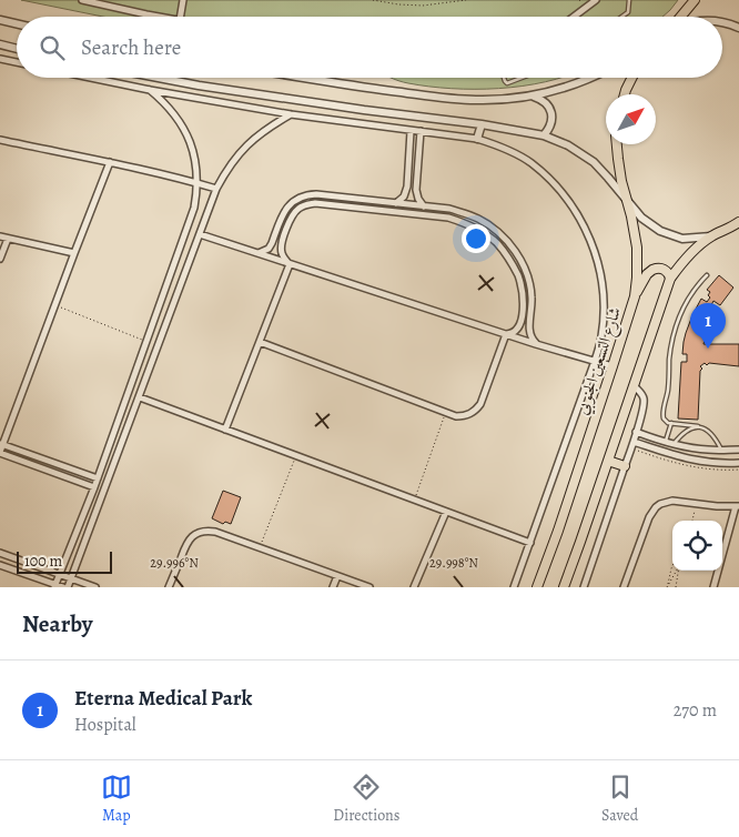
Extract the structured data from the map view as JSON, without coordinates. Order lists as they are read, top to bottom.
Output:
{
  "streets": {
    "main road": ["شارع التسعين الجنوبي"]
  },
  "scale_bar": "100 m",
  "north": "top right",
  "page": {
    "search": "Search here",
    "pins": "1",
    "scale": "100 m",
    "heading": "Nearby",
    "list": [
      {
        "mark": "1",
        "name": "Eterna Medical Park",
        "note": "Hospital",
        "value": "270 m"
      }
    ],
    "nav": ["Map", "Directions", "Saved"]
  },
  "coordinates": ["29.996°N", "29.998°N"]
}
